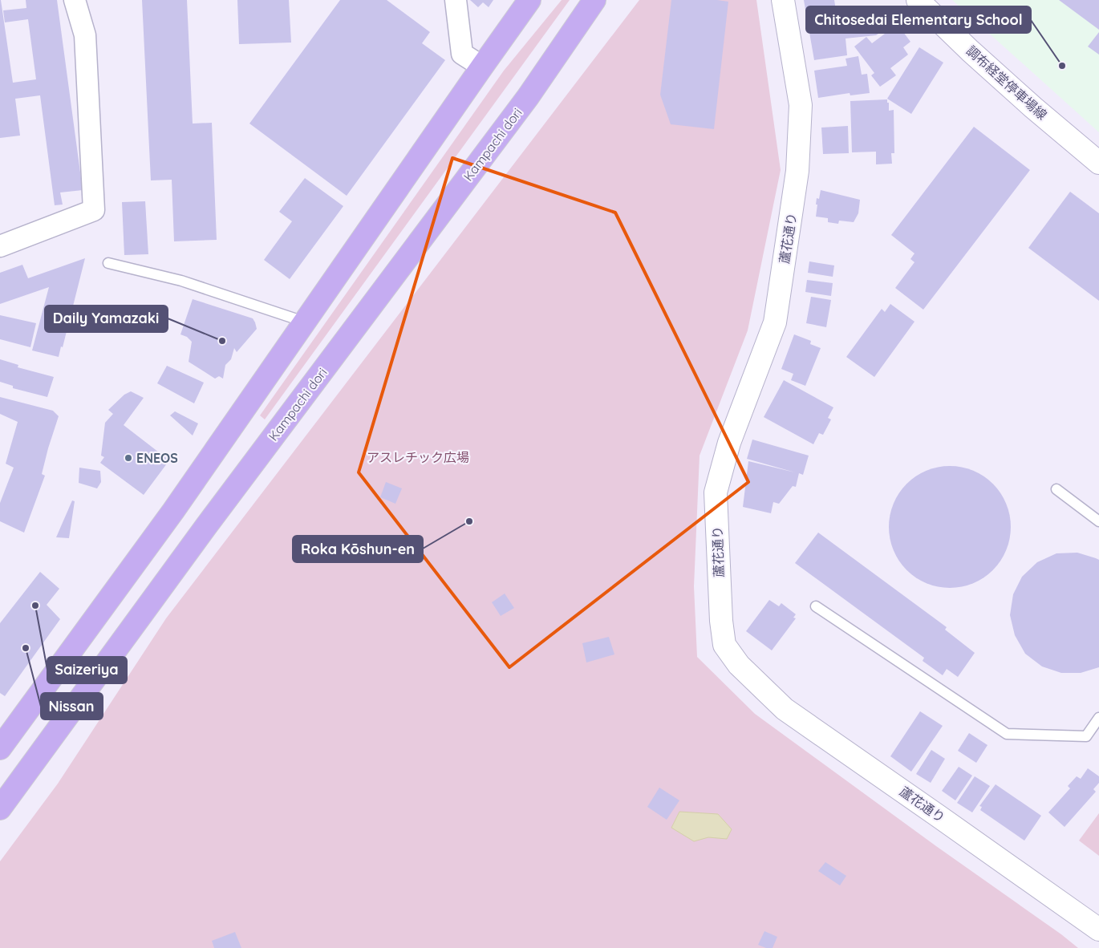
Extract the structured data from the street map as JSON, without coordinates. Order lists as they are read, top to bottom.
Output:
{
  "streets": {
    "main road": ["Kampachi dori"],
    "street": ["調布経堂停車場線", "蘆花通り"]
  },
  "parks": ["アスレチック広場"],
  "places": [
    "Chitosedai Elementary School",
    "Daily Yamazaki",
    "ENEOS",
    "Roka Kōshun-en",
    "Saizeriya",
    "Nissan"
  ]
}
